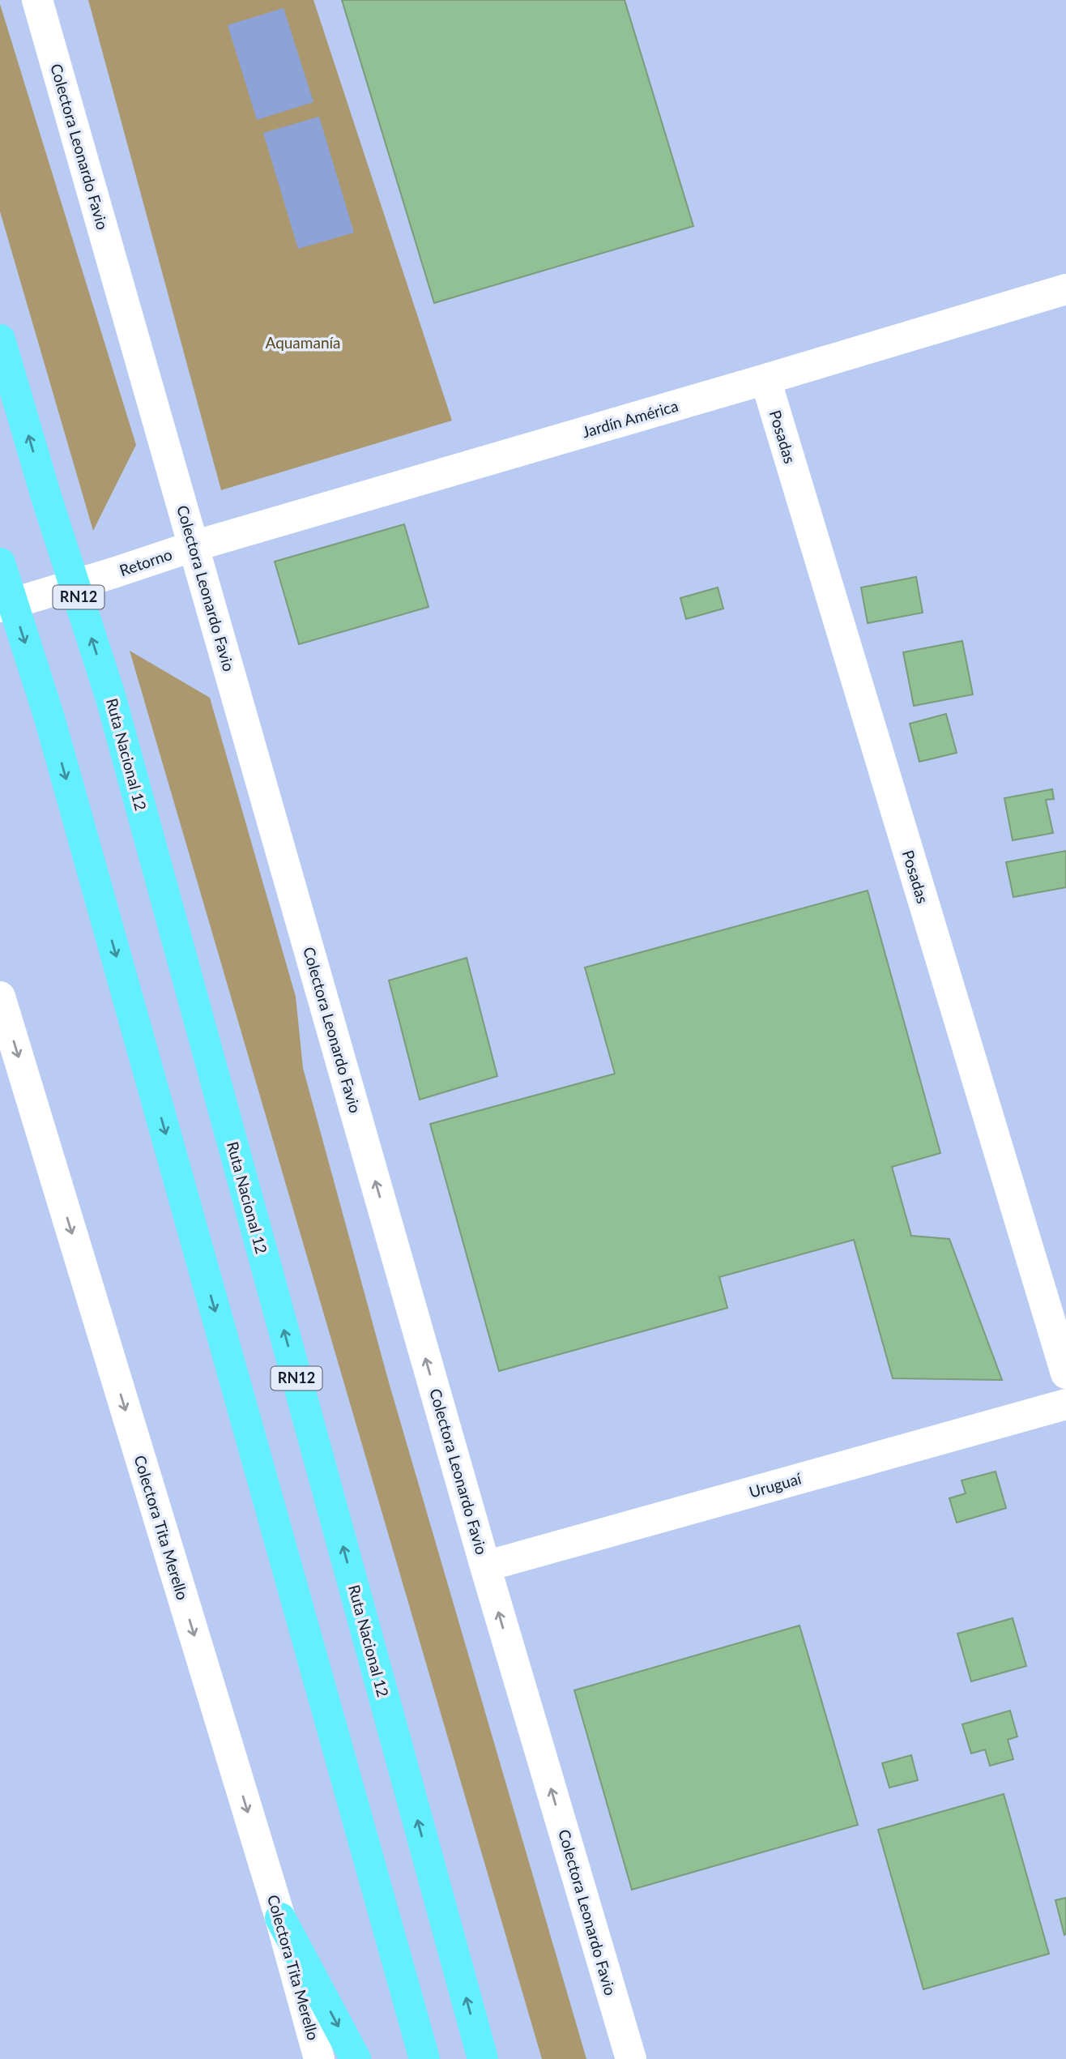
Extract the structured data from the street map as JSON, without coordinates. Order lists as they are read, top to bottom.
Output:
{
  "streets": {
    "highway": ["RN12", "Ruta Nacional 12"],
    "street": [
      "Colectora Leonardo Favio",
      "Jardín América",
      "Posadas",
      "Retorno",
      "Uruguaí",
      "Colectora Tita Merello"
    ]
  },
  "crossings": [
    ["Colectora Leonardo Favio", "Jardín América"],
    ["Colectora Leonardo Favio", "Retorno"],
    ["Colectora Leonardo Favio", "Uruguaí"],
    ["Jardín América", "Posadas"],
    ["Jardín América", "Retorno"]
  ],
  "one_way": ["Colectora Leonardo Favio", "Colectora Tita Merello"],
  "parks": ["Aquamanía"]
}
